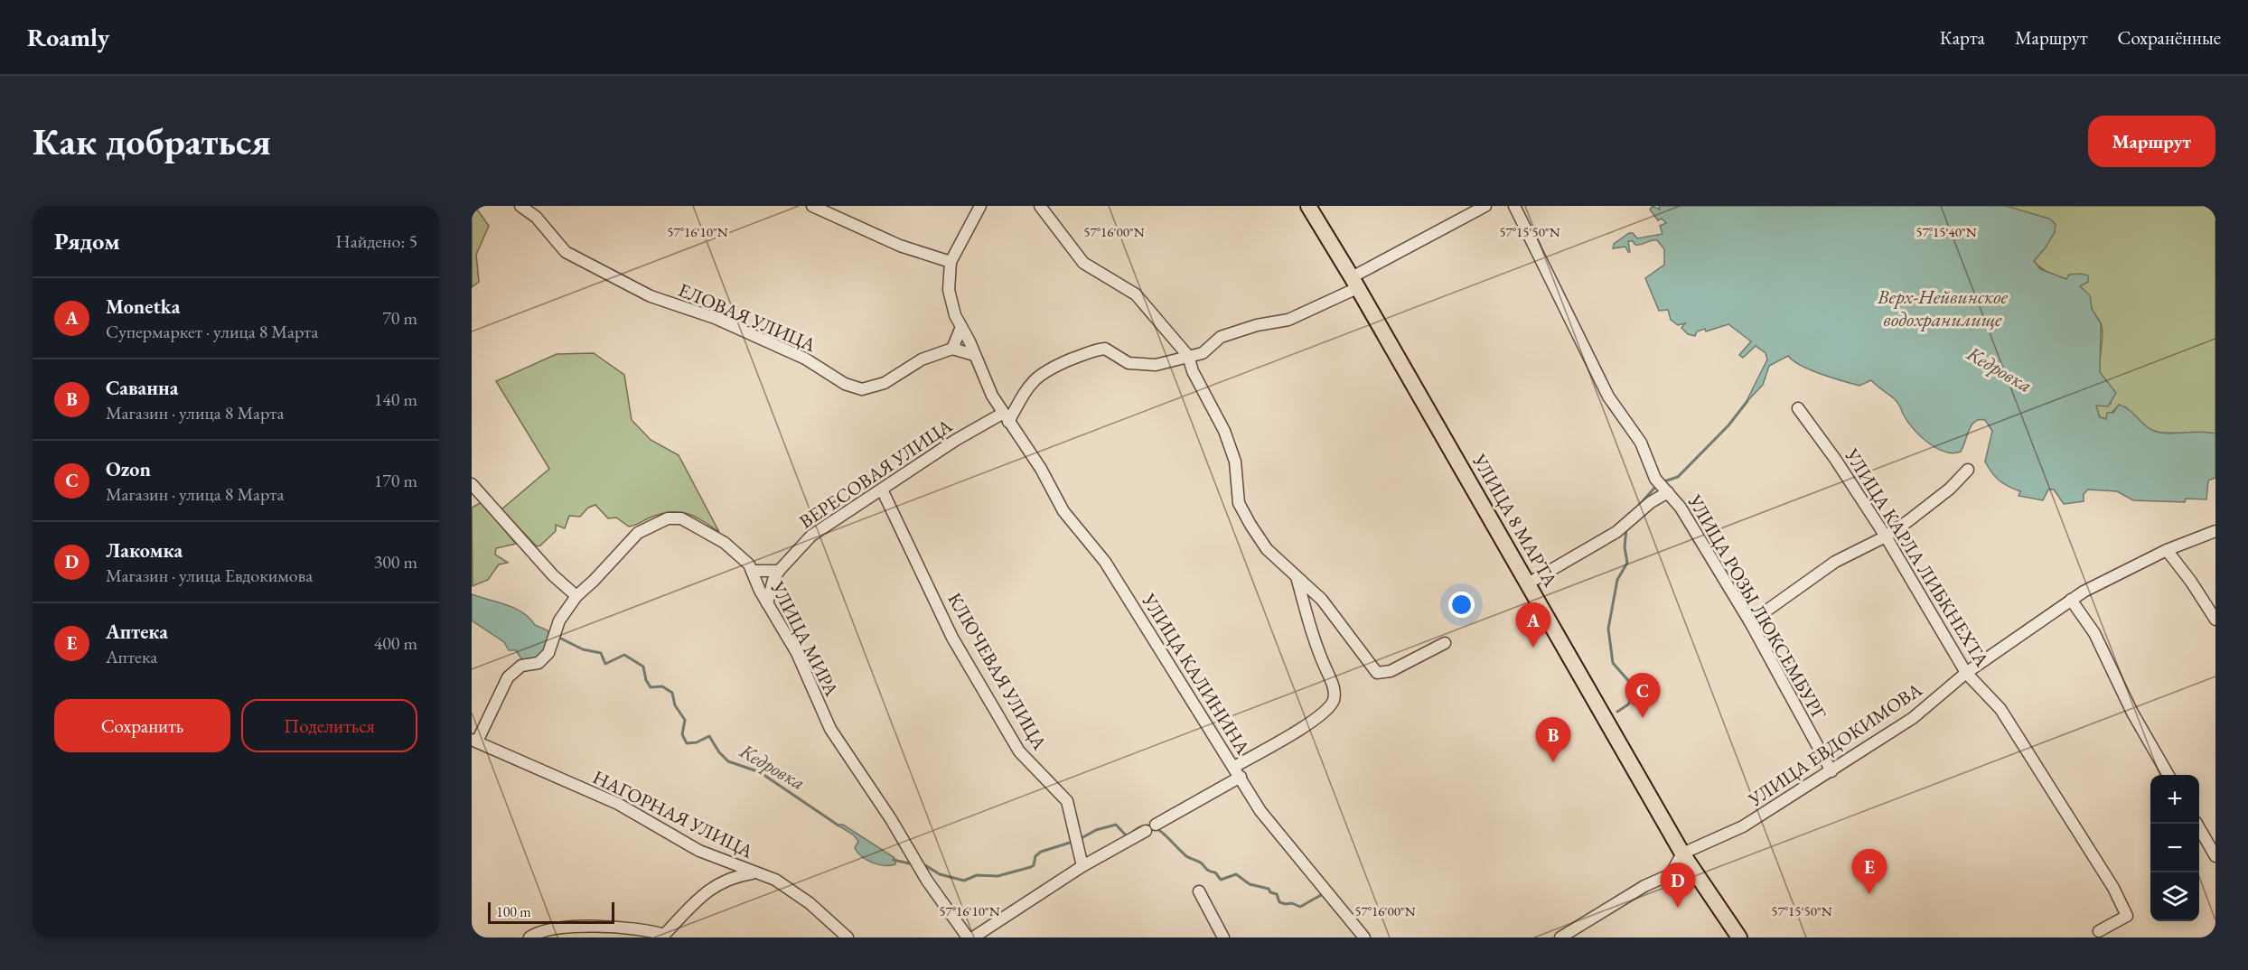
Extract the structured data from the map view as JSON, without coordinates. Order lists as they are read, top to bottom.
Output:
{
  "streets": {
    "main road": ["УЛИЦА 8 МАРТА"],
    "street": [
      "ЕЛОВАЯ УЛИЦА",
      "ВЕРЕСОВАЯ УЛИЦА",
      "УЛИЦА КАРЛА ЛИБКНЕХТА",
      "УЛИЦА РОЗЫ ЛЮКСЕМБУРГ",
      "УЛИЦА МИРА",
      "КЛЮЧЕВАЯ УЛИЦА",
      "УЛИЦА КАЛИНИНА",
      "УЛИЦА ЕВДОКИМОВА",
      "НАГОРНАЯ УЛИЦА"
    ]
  },
  "crossings": [
    ["ВЕРЕСОВАЯ УЛИЦА", "УЛИЦА 8 МАРТА"],
    ["ВЕРЕСОВАЯ УЛИЦА", "УЛИЦА МИРА"],
    ["ВЕРЕСОВАЯ УЛИЦА", "КЛЮЧЕВАЯ УЛИЦА"],
    ["ВЕРЕСОВАЯ УЛИЦА", "УЛИЦА КАЛИНИНА"],
    ["УЛИЦА 8 МАРТА", "УЛИЦА ЕВДОКИМОВА"],
    ["УЛИЦА КАРЛА ЛИБКНЕХТА", "УЛИЦА ЕВДОКИМОВА"],
    ["УЛИЦА РОЗЫ ЛЮКСЕМБУРГ", "УЛИЦА ЕВДОКИМОВА"],
    ["УЛИЦА МИРА", "НАГОРНАЯ УЛИЦА"]
  ],
  "water": ["Верх-Нейвинское водохранилище", "Кедровка"],
  "scale_bar": "100 m",
  "page": {
    "header": "Roamly",
    "nav": ["Карта", "Маршрут", "Сохранённые"],
    "buttons": [
      "Маршрут",
      ["Сохранить", "Поделиться"]
    ],
    "title": "Как добраться",
    "heading": ["Рядом", "Найдено: 5"],
    "list": [
      {
        "mark": "A",
        "name": "Monetka",
        "note": "Супермаркет · улица 8 Марта",
        "value": "70 m"
      },
      {
        "mark": "B",
        "name": "Саванна",
        "note": "Магазин · улица 8 Марта",
        "value": "140 m"
      },
      {
        "mark": "C",
        "name": "Ozon",
        "note": "Магазин · улица 8 Марта",
        "value": "170 m"
      },
      {
        "mark": "D",
        "name": "Лакомка",
        "note": "Магазин · улица Евдокимова",
        "value": "300 m"
      },
      {
        "mark": "E",
        "name": "Аптека",
        "note": "Аптека",
        "value": "400 m"
      }
    ],
    "pins": [
      "A",
      "C",
      "B",
      "E",
      "D"
    ],
    "map_buttons": ["+", "−"],
    "scale": "100 m"
  },
  "coordinates": [
    "57°16'10\"N",
    "57°16'00\"N",
    "57°15'50\"N",
    "57°15'40\"N"
  ]
}
